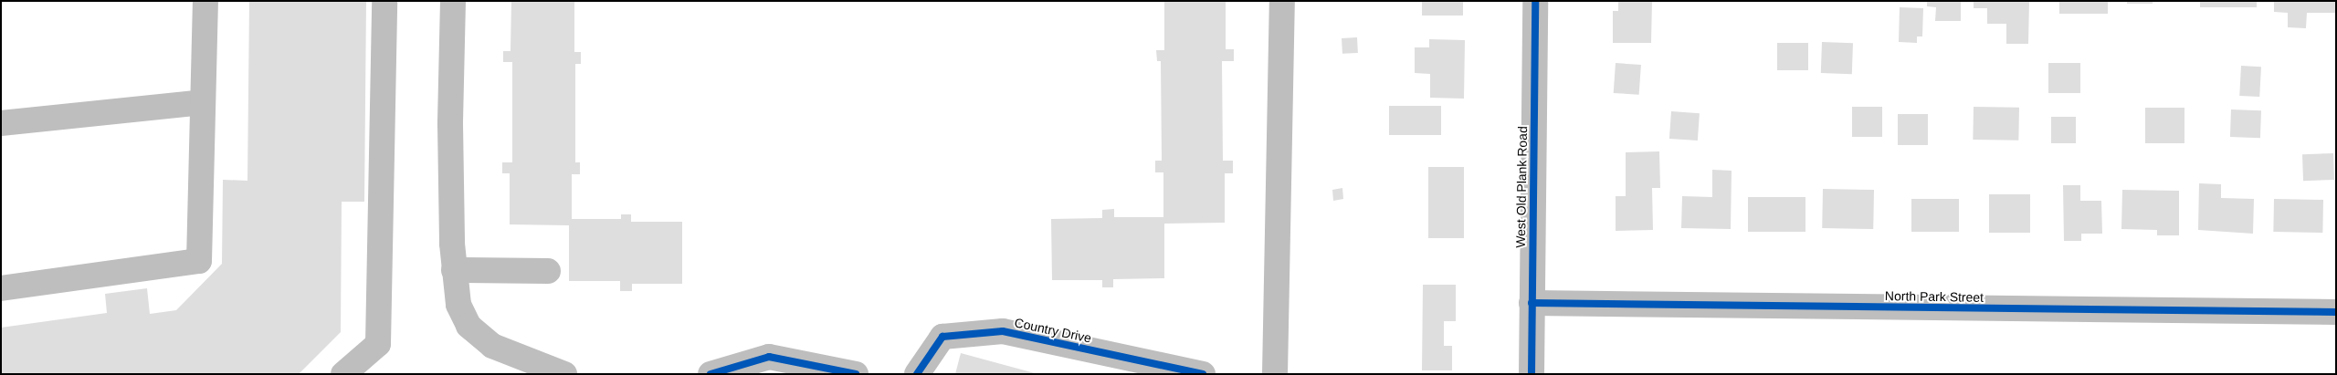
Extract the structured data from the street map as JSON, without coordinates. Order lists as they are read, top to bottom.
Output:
{
  "streets": {
    "street": ["West Old Plank Road", "North Park Street", "Country Drive"]
  },
  "crossings": [
    ["West Old Plank Road", "North Park Street"]
  ]
}
